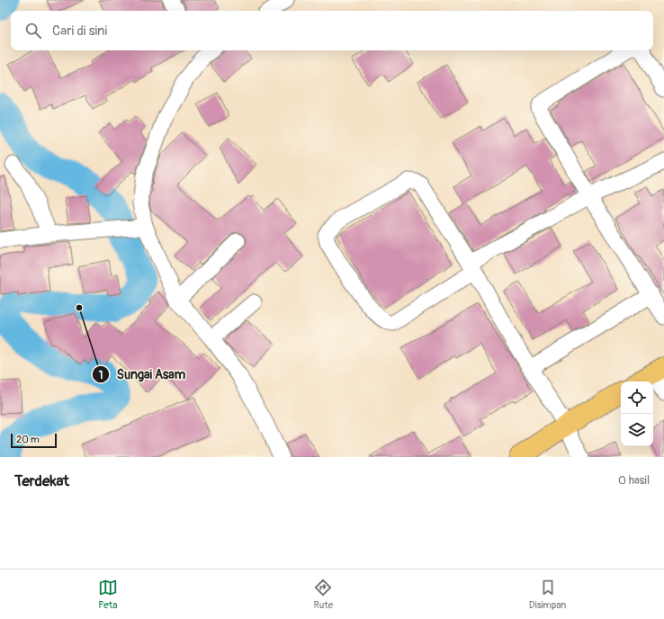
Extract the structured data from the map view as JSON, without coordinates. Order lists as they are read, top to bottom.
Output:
{
  "places": ["Sungai Asam"],
  "scale_bar": "20 m",
  "page": {
    "search": "Cari di sini",
    "scale": "20 m",
    "heading": ["Terdekat", "0 hasil"],
    "nav": ["Peta", "Rute", "Disimpan"]
  }
}
